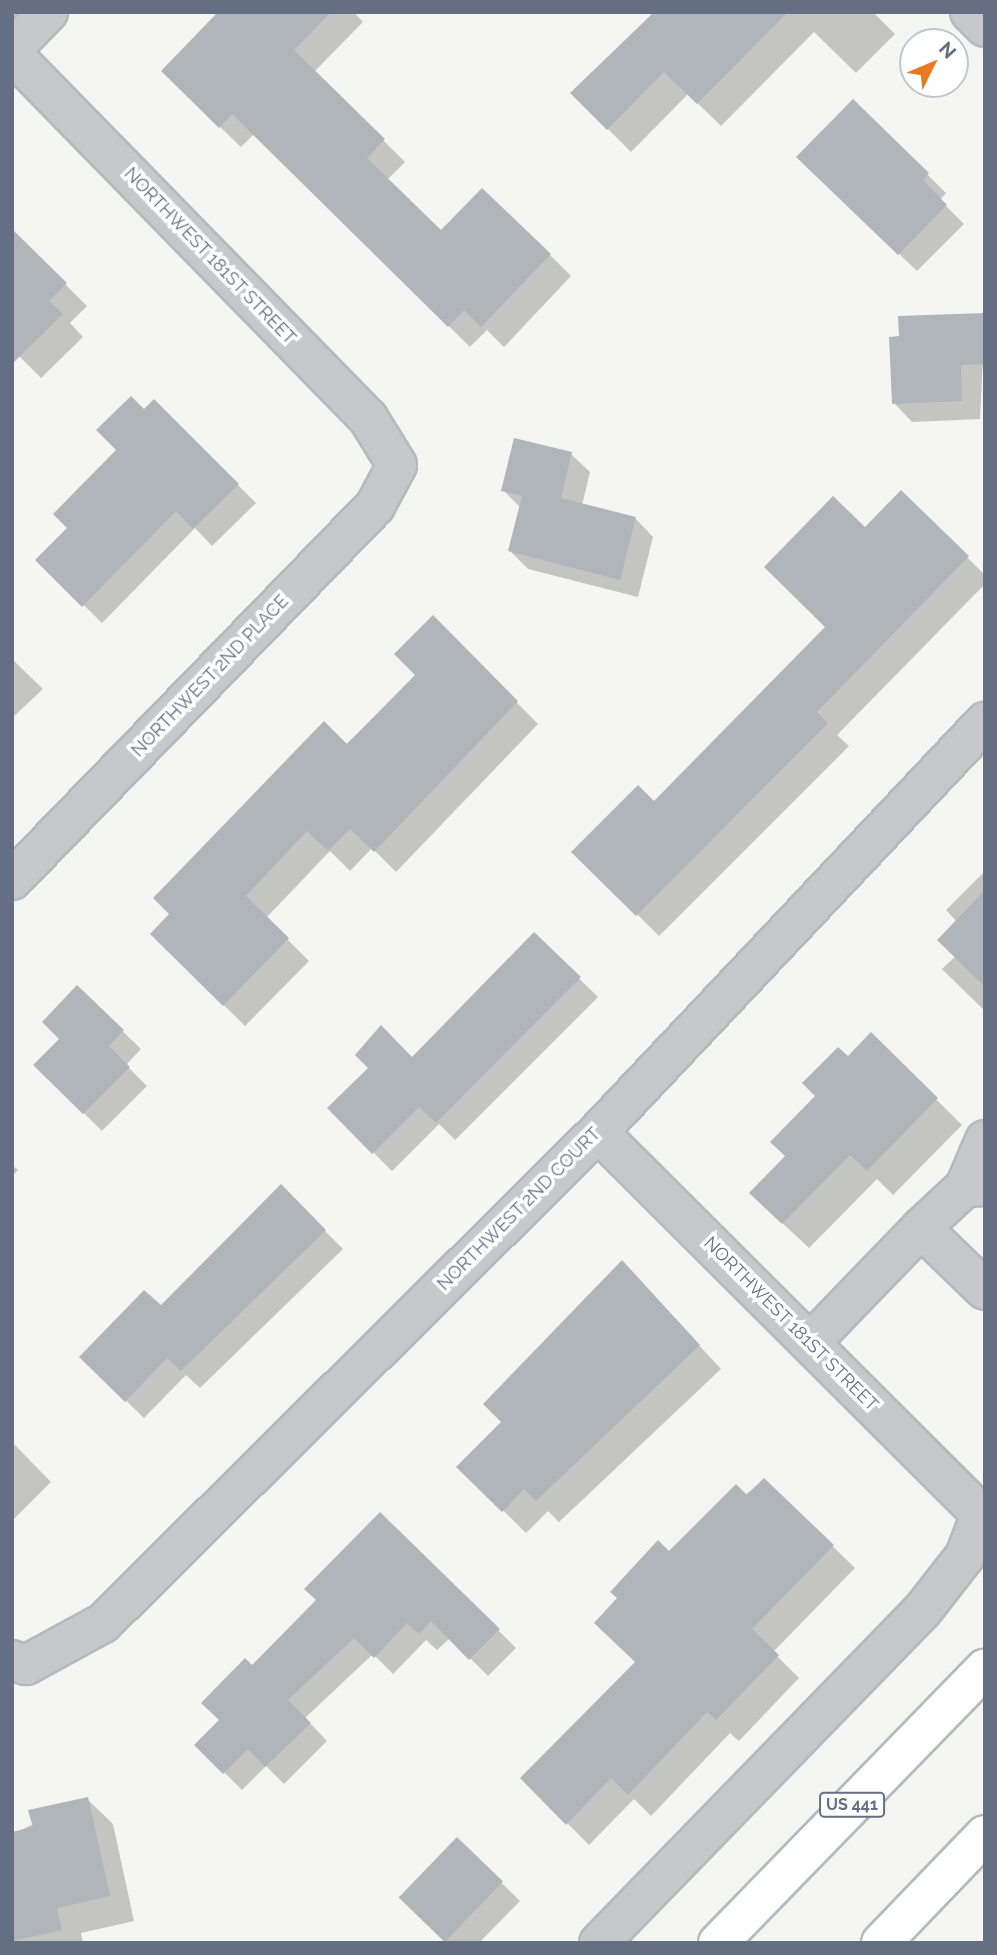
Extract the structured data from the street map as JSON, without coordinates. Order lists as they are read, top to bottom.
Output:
{
  "streets": {
    "main road": ["US 441"],
    "street": ["NORTHWEST 181ST STREET", "NORTHWEST 2ND PLACE", "NORTHWEST 2ND COURT"]
  },
  "crossings": [
    ["NORTHWEST 181ST STREET", "NORTHWEST 2ND PLACE"],
    ["NORTHWEST 181ST STREET", "NORTHWEST 2ND COURT"]
  ],
  "north": "top right"
}
